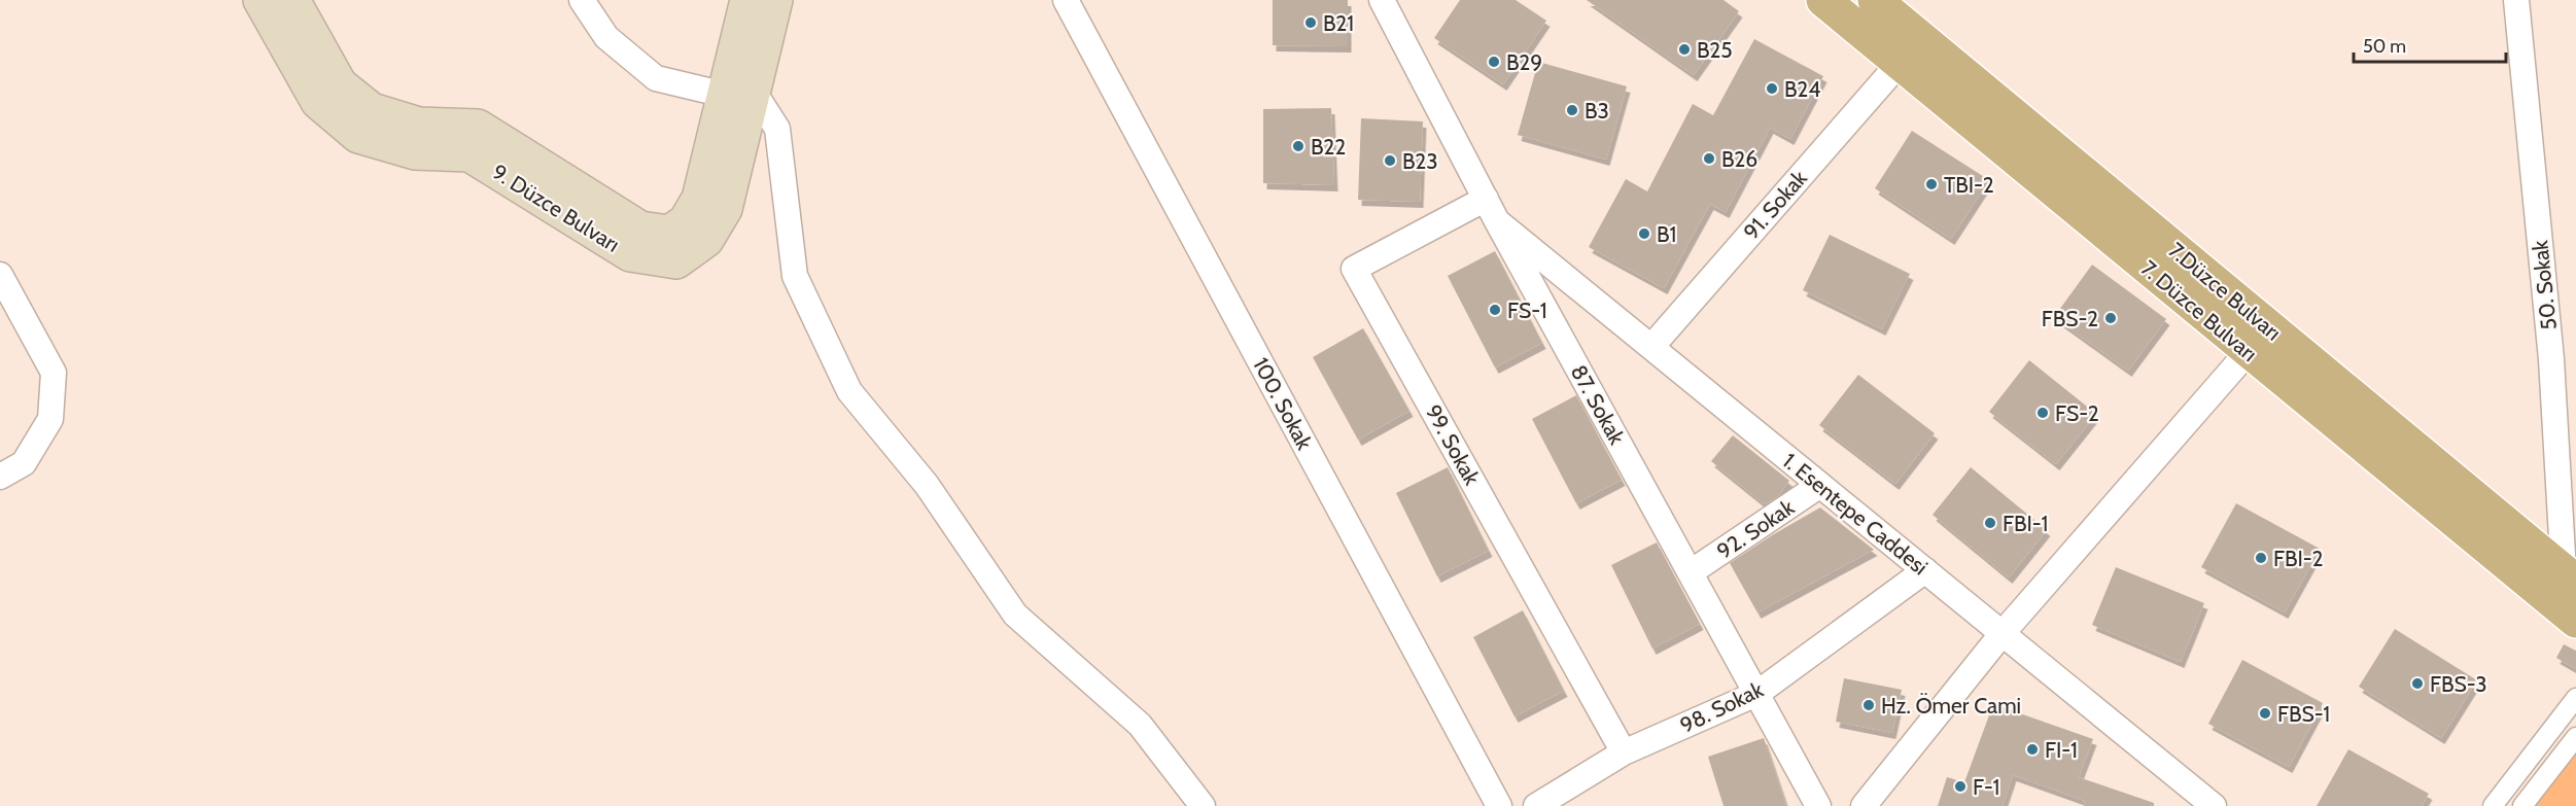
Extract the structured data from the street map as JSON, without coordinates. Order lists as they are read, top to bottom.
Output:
{
  "streets": {
    "main road": ["9. Düzce Bulvarı", "7.Düzce Bulvarı", "7. Düzce Bulvarı"],
    "street": [
      "91. Sokak",
      "50. Sokak",
      "100. Sokak",
      "87. Sokak",
      "99. Sokak",
      "1. Esentepe Caddesi",
      "92. Sokak",
      "98. Sokak"
    ]
  },
  "crossings": [
    ["91. Sokak", "7. Düzce Bulvarı"],
    ["91. Sokak", "1. Esentepe Caddesi"],
    ["50. Sokak", "7.Düzce Bulvarı"],
    ["87. Sokak", "99. Sokak"],
    ["87. Sokak", "1. Esentepe Caddesi"],
    ["87. Sokak", "92. Sokak"],
    ["87. Sokak", "98. Sokak"],
    ["99. Sokak", "98. Sokak"],
    ["1. Esentepe Caddesi", "92. Sokak"],
    ["1. Esentepe Caddesi", "98. Sokak"]
  ],
  "places": [
    "B21",
    "B25",
    "B29",
    "B24",
    "B3",
    "B22",
    "B26",
    "B23",
    "TBI-2",
    "B1",
    "FS-1",
    "FBS-2",
    "FS-2",
    "FBI-1",
    "FBI-2",
    "FBS-3",
    "Hz. Ömer Cami",
    "FBS-1",
    "FI-1",
    "F-1"
  ],
  "scale_bar": "50 m"
}
